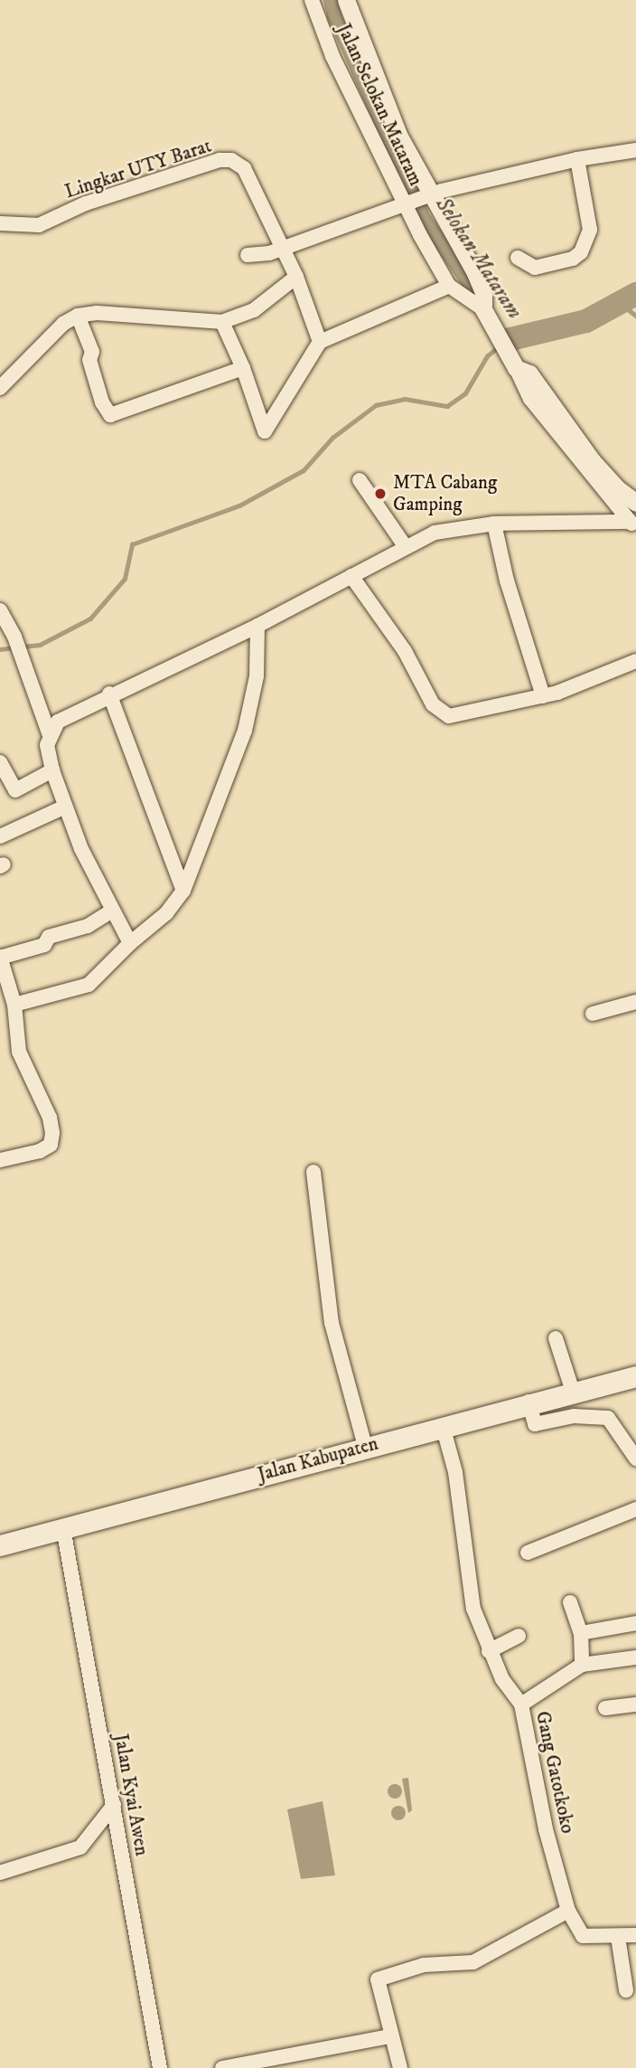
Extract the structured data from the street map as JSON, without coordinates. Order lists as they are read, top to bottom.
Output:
{
  "streets": {
    "main road": ["Jalan Kabupaten"],
    "street": [
      "Jalan Selokan Mataram",
      "Lingkar UTY Barat",
      "Gang Gatotkoko",
      "Jalan Kyai Awen"
    ]
  },
  "crossings": [
    ["Jalan Kabupaten", "Gang Gatotkoko"],
    ["Jalan Kabupaten", "Jalan Kyai Awen"]
  ],
  "water": ["Selokan Mataram"],
  "places": ["MTA Cabang Gamping"]
}
